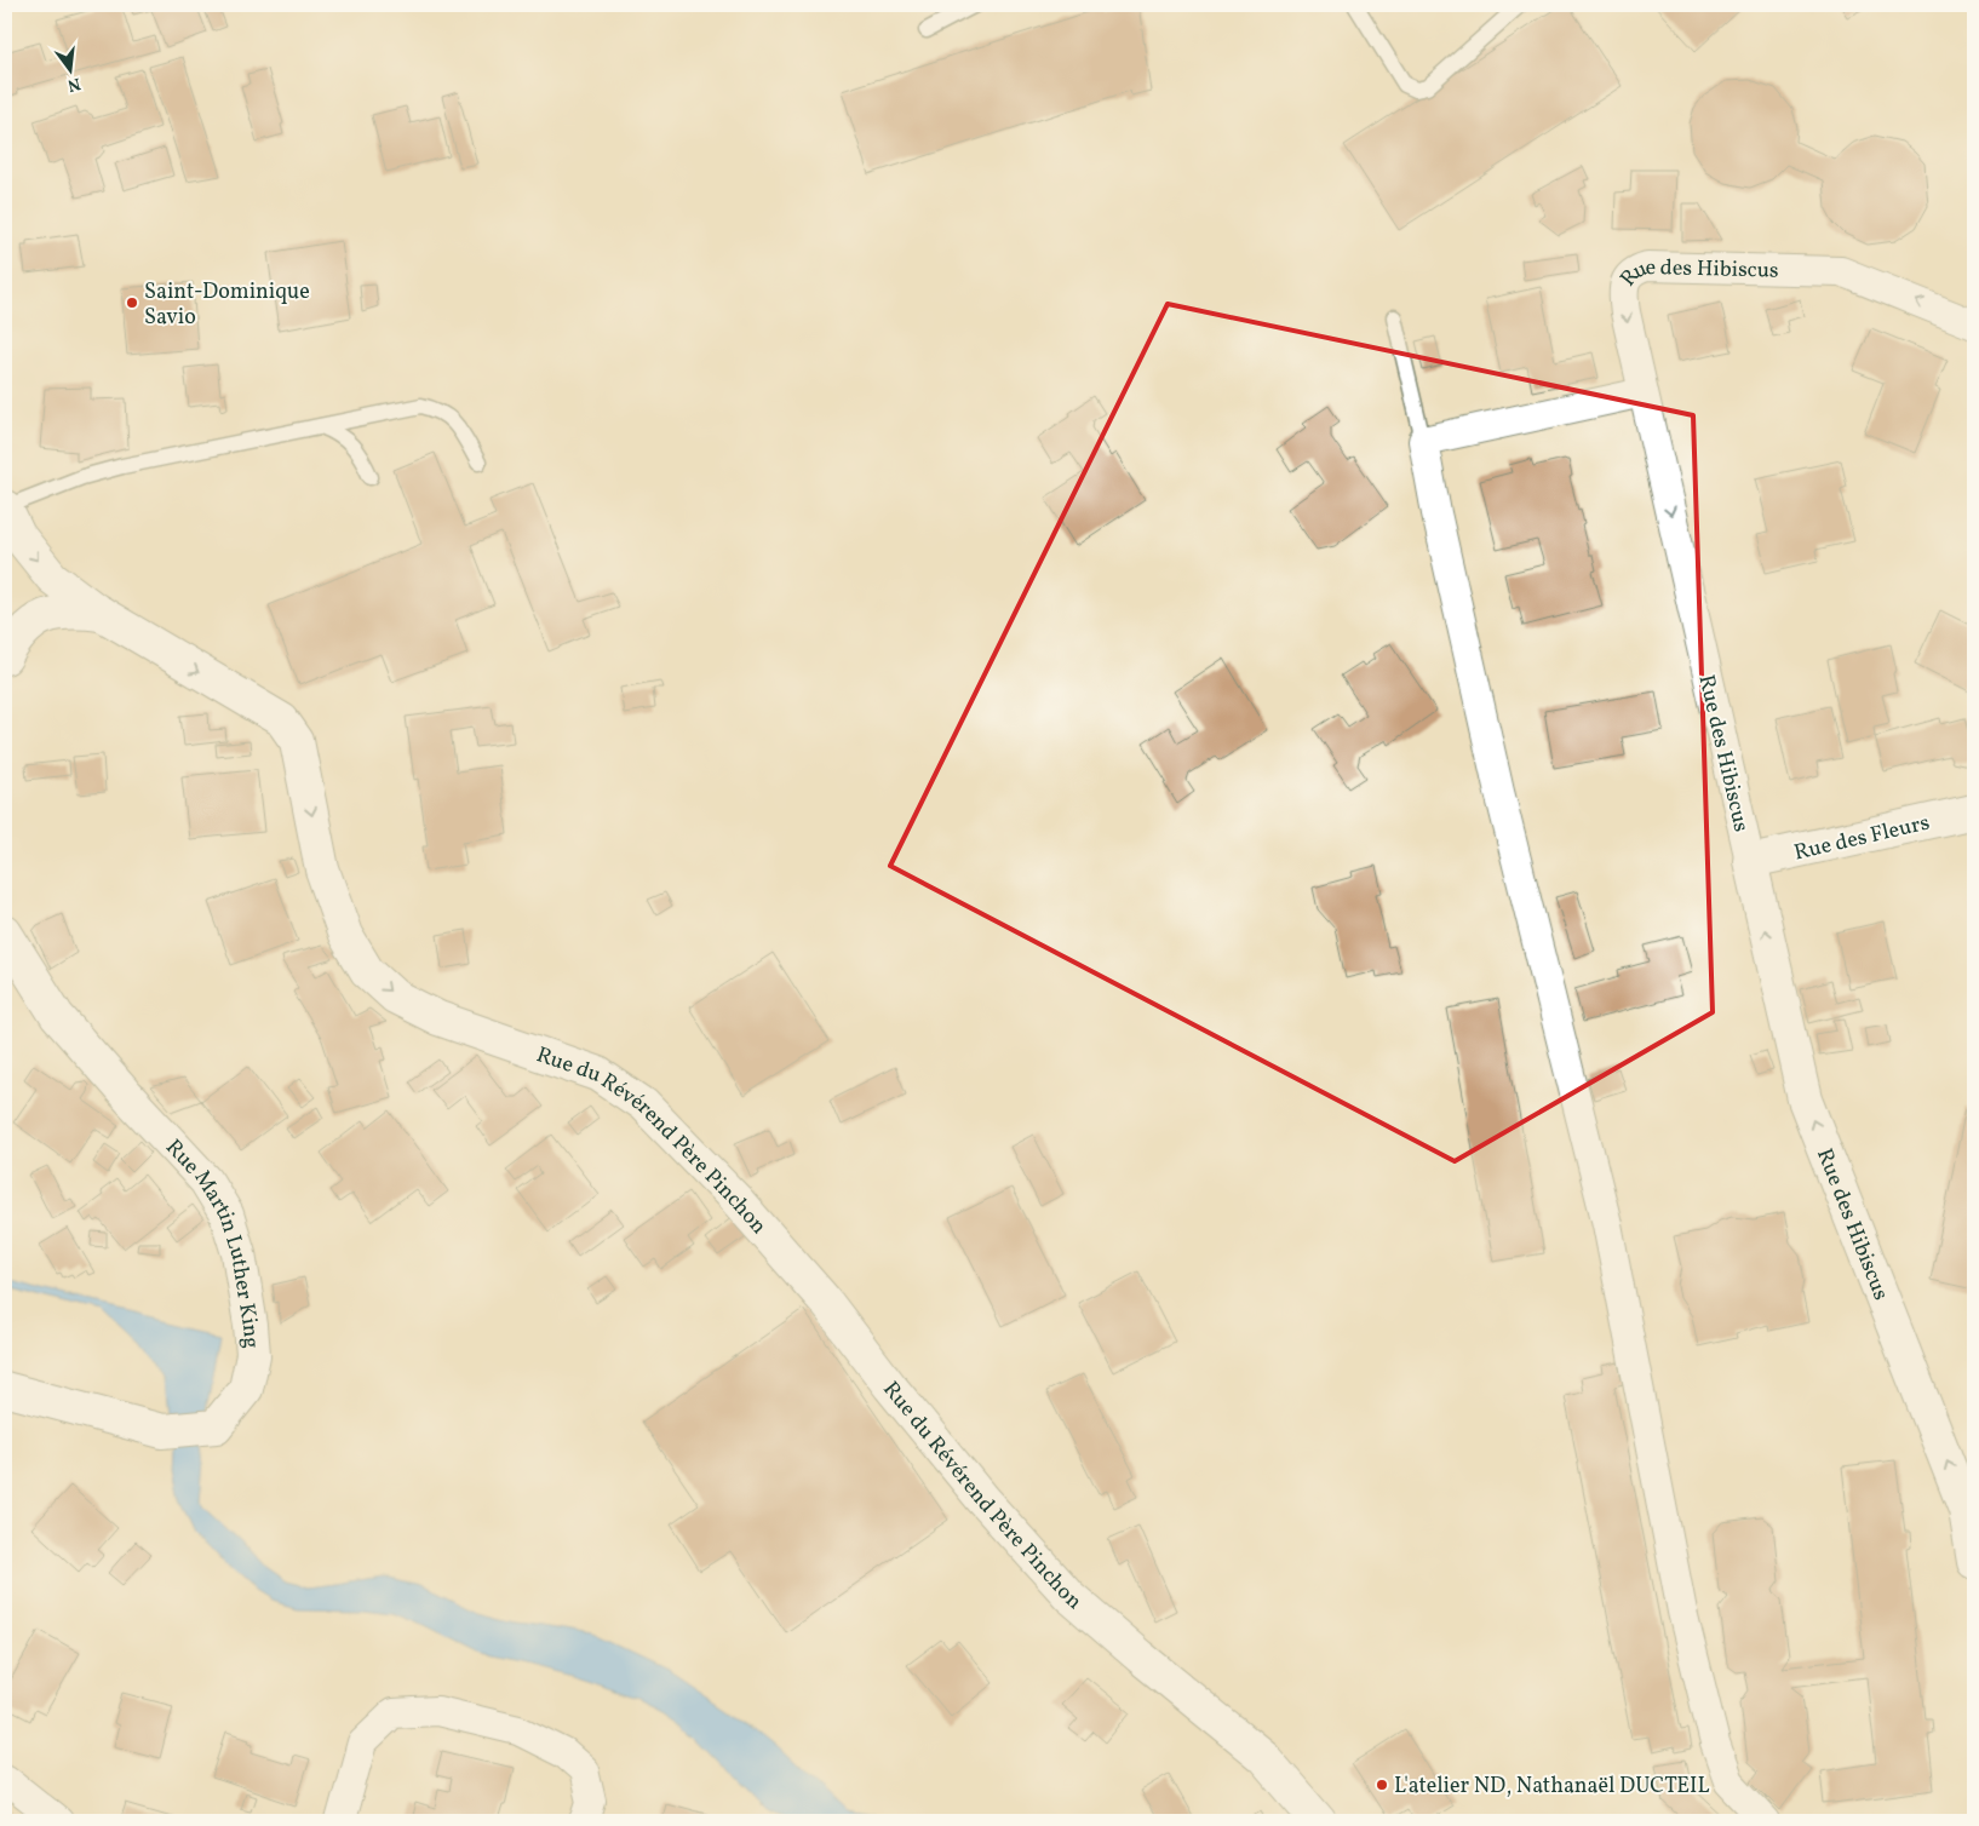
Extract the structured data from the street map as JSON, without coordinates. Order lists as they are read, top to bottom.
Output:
{
  "streets": {
    "main road": [
      "Rue des Hibiscus",
      "Rue des Fleurs",
      "Rue du Révérend Père Pinchon",
      "Rue Martin Luther King"
    ]
  },
  "crossings": [
    ["Rue des Hibiscus", "Rue des Fleurs"]
  ],
  "one_way": ["Rue du Révérend Père Pinchon"],
  "places": ["Saint-Dominique Savio", "L'atelier ND, Nathanaël DUCTEIL"],
  "north": "bottom"
}
